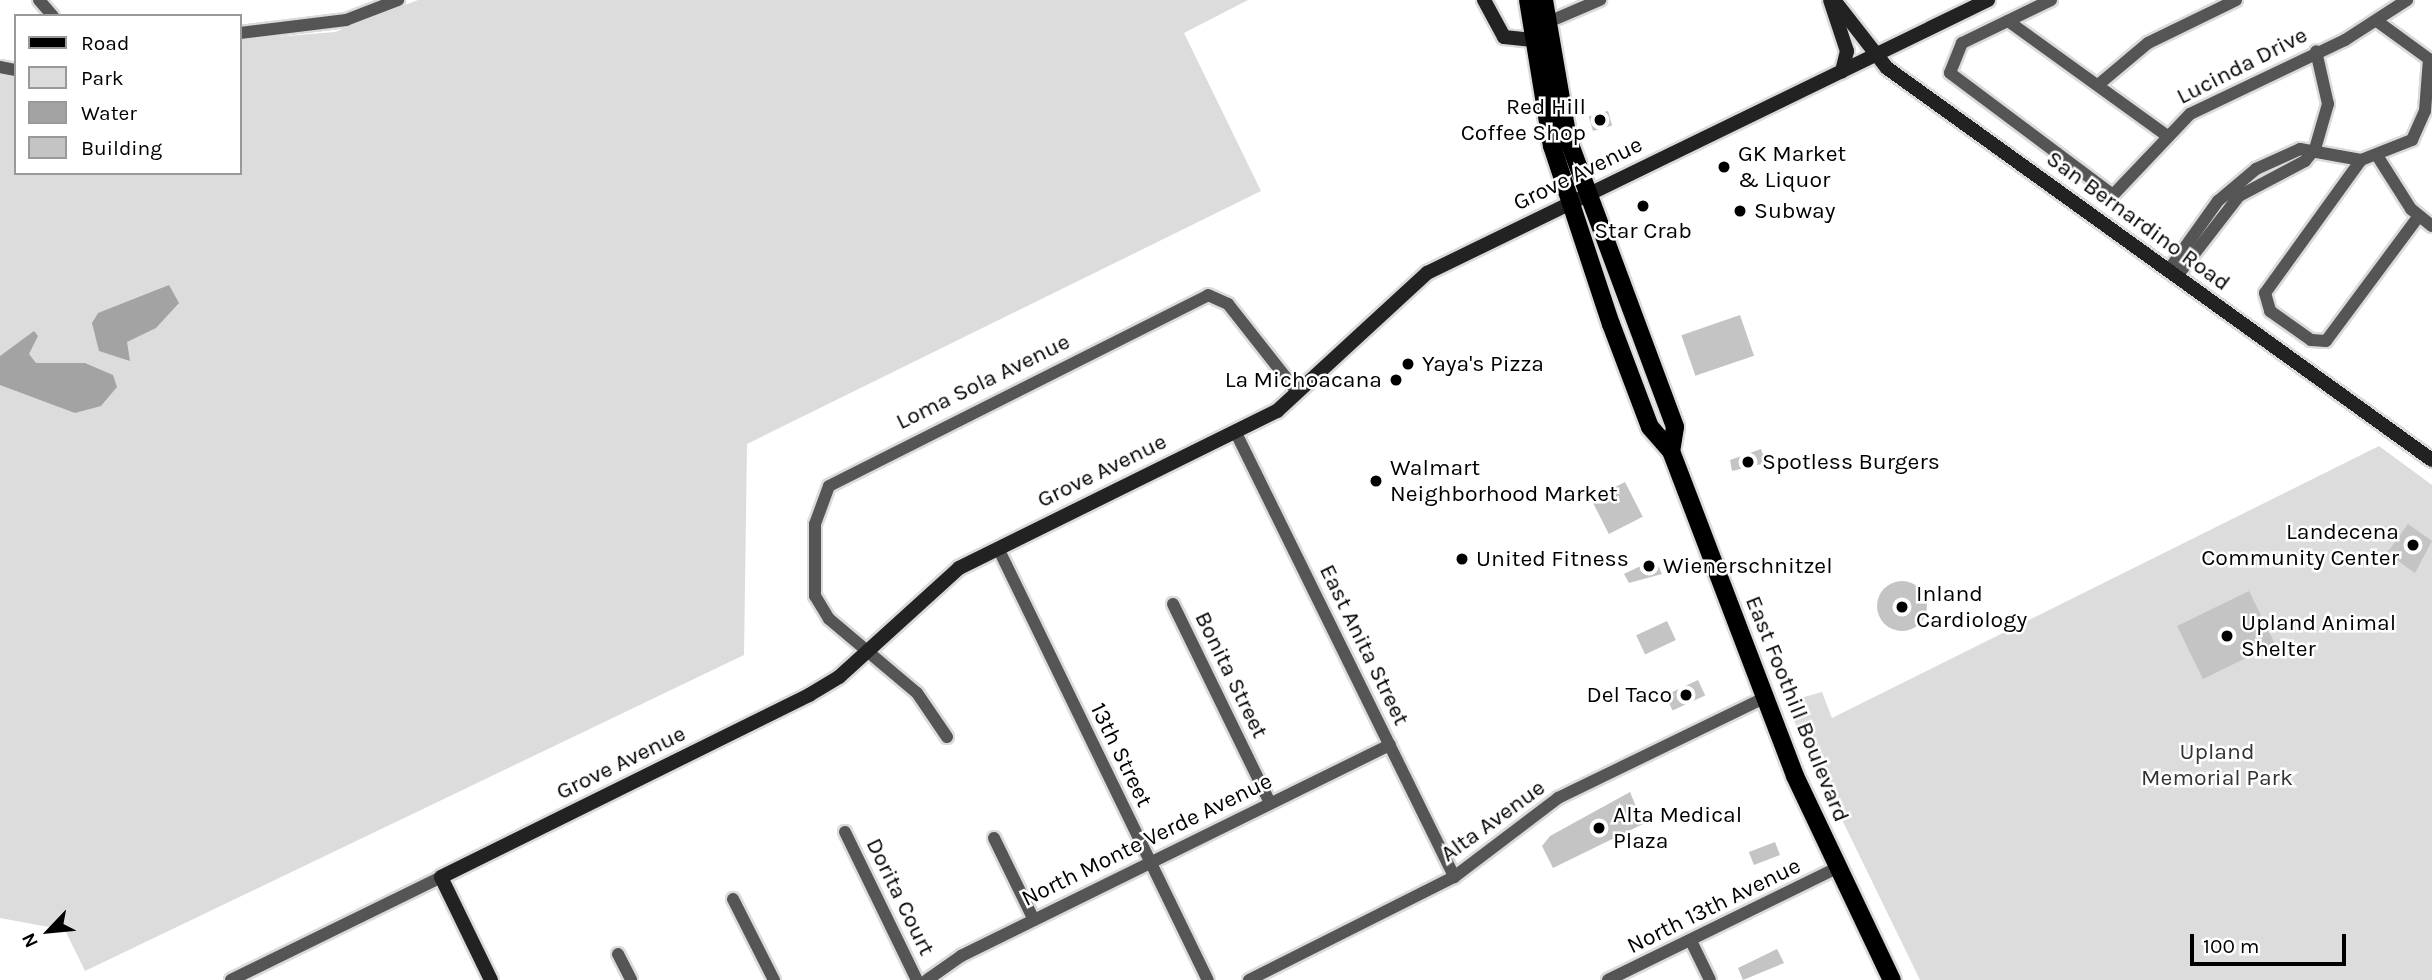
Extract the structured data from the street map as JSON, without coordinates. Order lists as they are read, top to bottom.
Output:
{
  "streets": {
    "main road": ["East Foothill Boulevard"],
    "street": [
      "Lucinda Drive",
      "Grove Avenue",
      "San Bernardino Road",
      "Loma Sola Avenue",
      "East Anita Street",
      "Bonita Street",
      "13th Street",
      "Alta Avenue",
      "North Monte Verde Avenue",
      "Dorita Court",
      "North 13th Avenue"
    ]
  },
  "crossings": [
    ["Grove Avenue", "San Bernardino Road"],
    ["Grove Avenue", "Loma Sola Avenue"],
    ["Grove Avenue", "East Anita Street"],
    ["Grove Avenue", "East Foothill Boulevard"],
    ["Grove Avenue", "13th Street"],
    ["East Anita Street", "Alta Avenue"],
    ["East Anita Street", "North Monte Verde Avenue"],
    ["Bonita Street", "North Monte Verde Avenue"],
    ["East Foothill Boulevard", "Alta Avenue"],
    ["East Foothill Boulevard", "North 13th Avenue"],
    ["13th Street", "North Monte Verde Avenue"]
  ],
  "parks": ["Upland Memorial Park"],
  "places": [
    "Red Hill Coffee Shop",
    "GK Market & Liquor",
    "Star Crab",
    "Subway",
    "Yaya's Pizza",
    "La Michoacana",
    "Spotless Burgers",
    "Walmart Neighborhood Market",
    "Landecena Community Center",
    "United Fitness",
    "Wienerschnitzel",
    "Inland Cardiology",
    "Upland Animal Shelter",
    "Del Taco",
    "Alta Medical Plaza"
  ],
  "legend": [
    "Road",
    "Park",
    "Water",
    "Building"
  ],
  "scale_bar": "100 m",
  "north": "bottom left"
}
